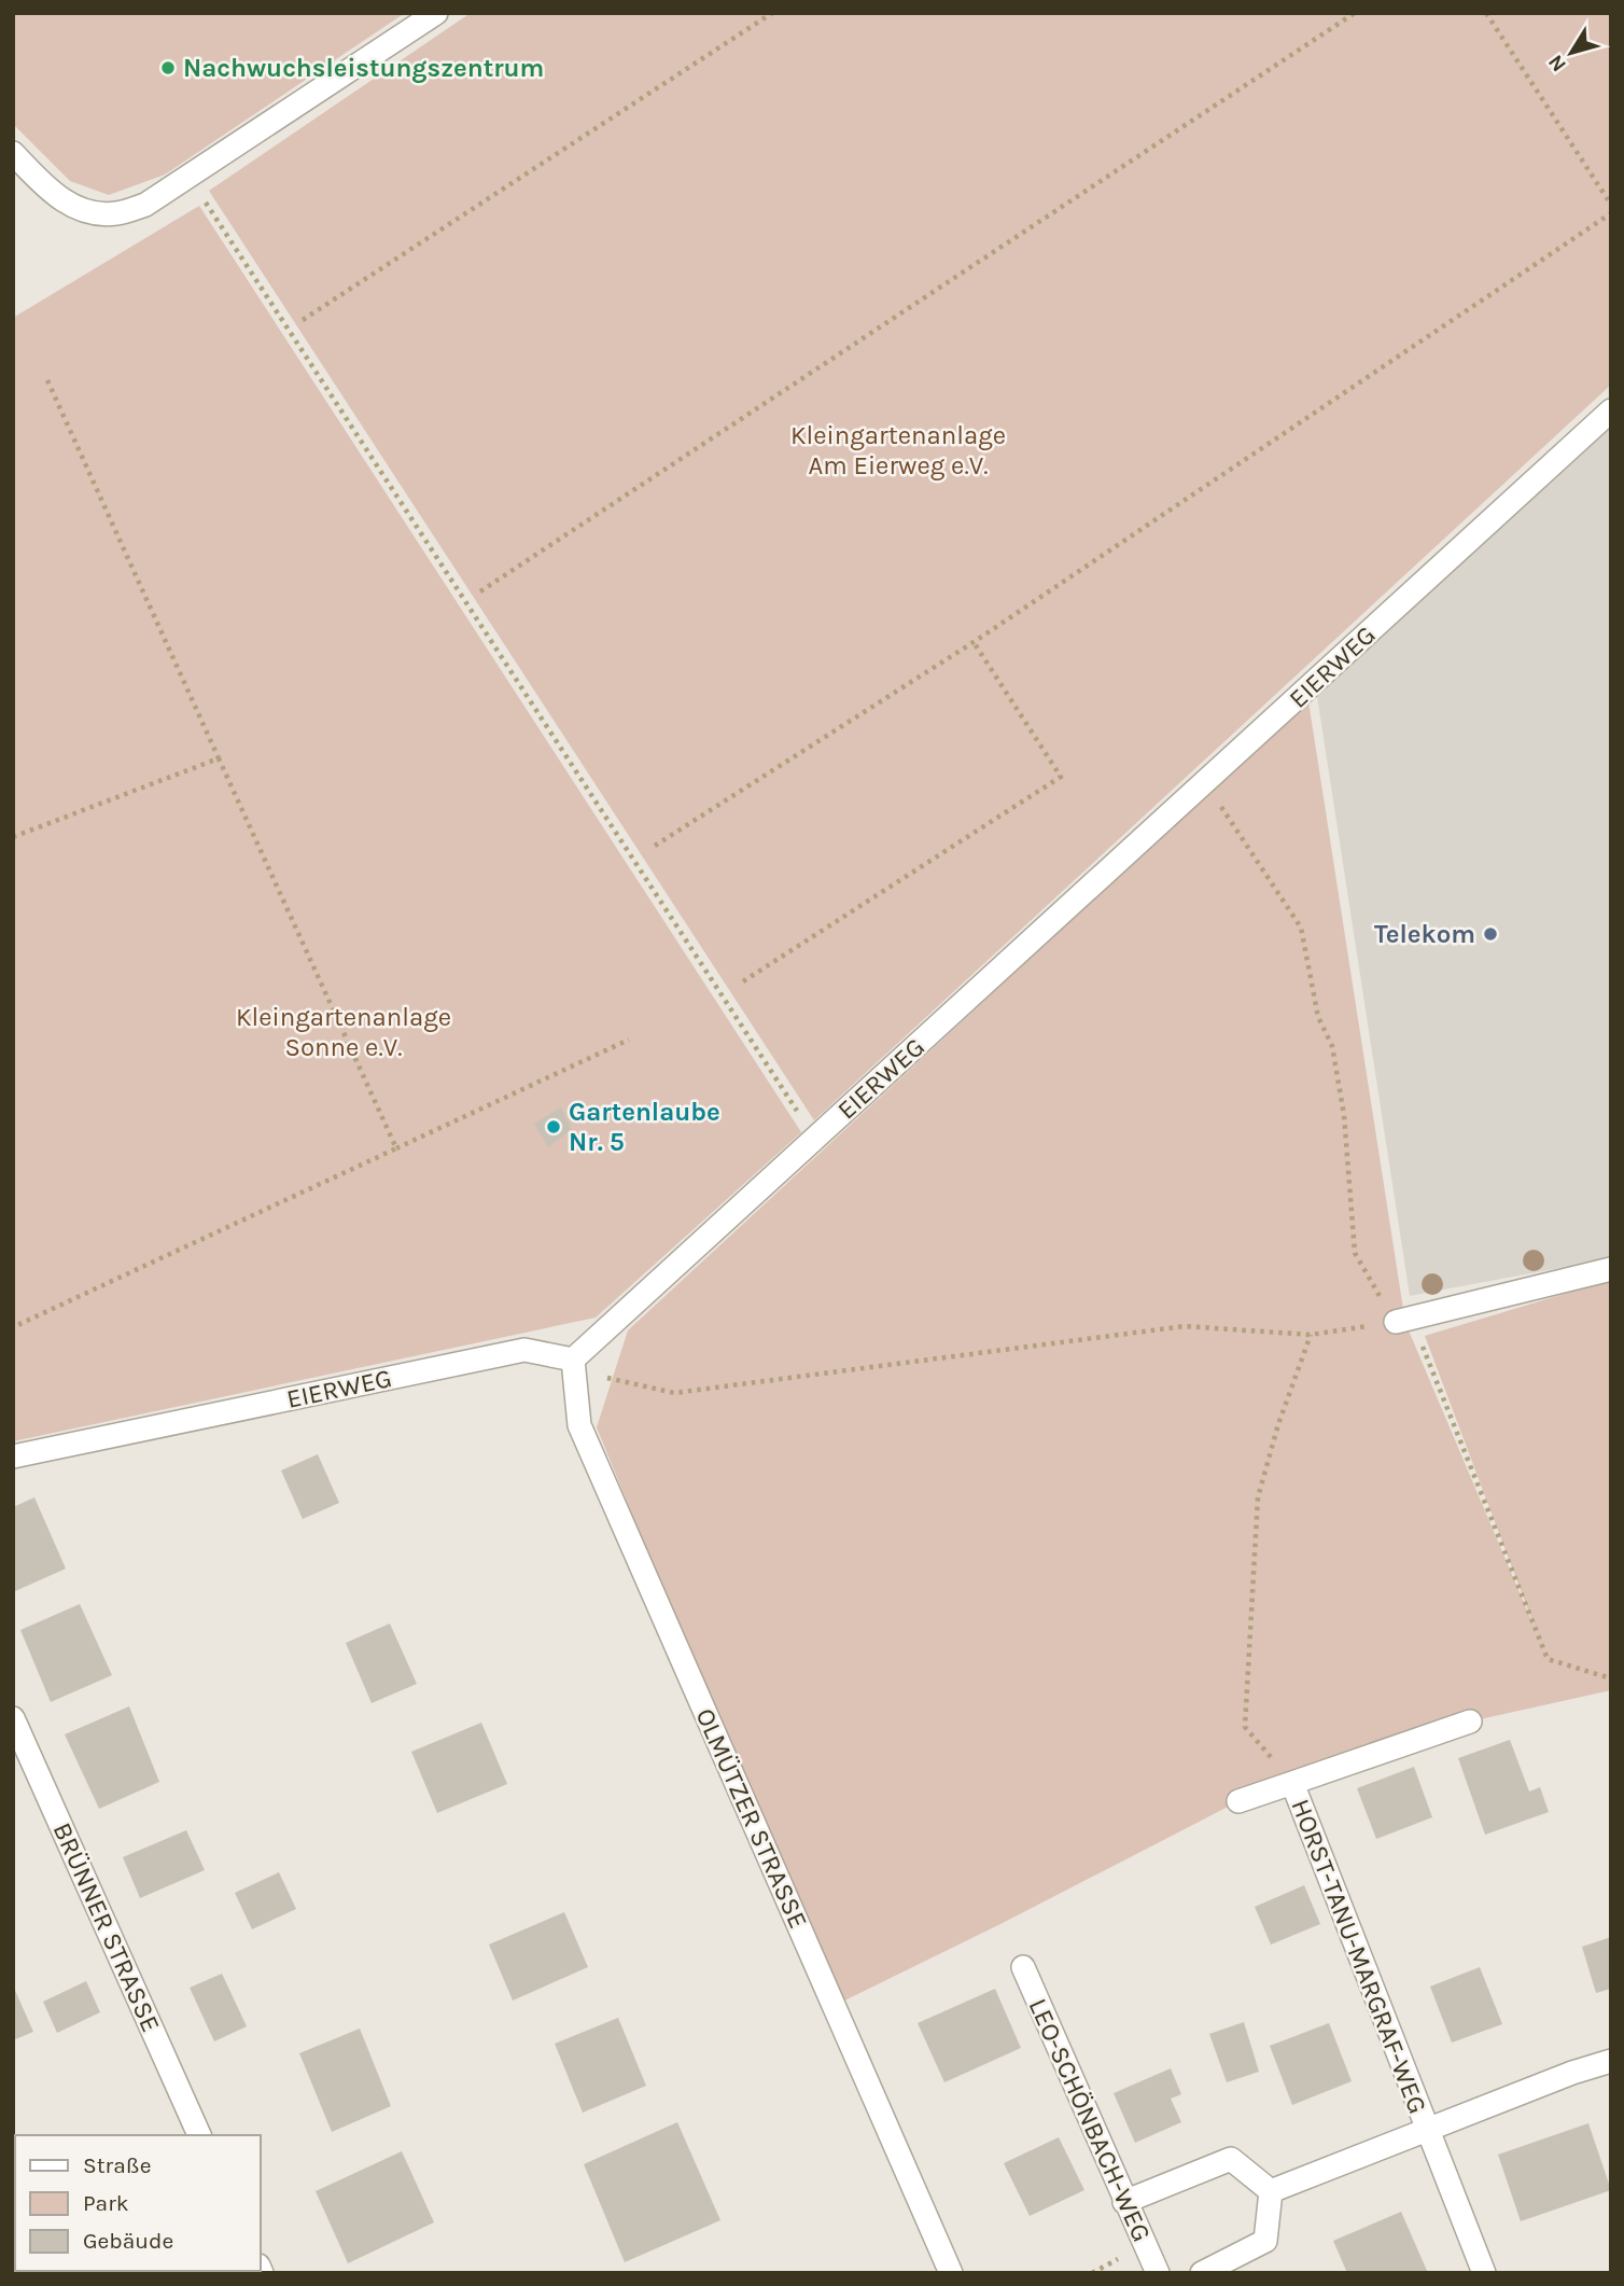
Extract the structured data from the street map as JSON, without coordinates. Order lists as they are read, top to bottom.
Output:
{
  "streets": {
    "street": [
      "EIERWEG",
      "OLMÜTZER STRASSE",
      "BRÜNNER STRASSE",
      "HORST-TANU-MARGRAF-WEG",
      "LEO-SCHÖNBACH-WEG"
    ]
  },
  "crossings": [
    ["EIERWEG", "OLMÜTZER STRASSE"]
  ],
  "parks": ["Kleingartenanlage Am Eierweg e.V.", "Kleingartenanlage Sonne e.V."],
  "places": ["Nachwuchsleistungszentrum", "Telekom", "Gartenlaube Nr. 5"],
  "legend": ["Straße", "Park", "Gebäude"],
  "north": "bottom left"
}
